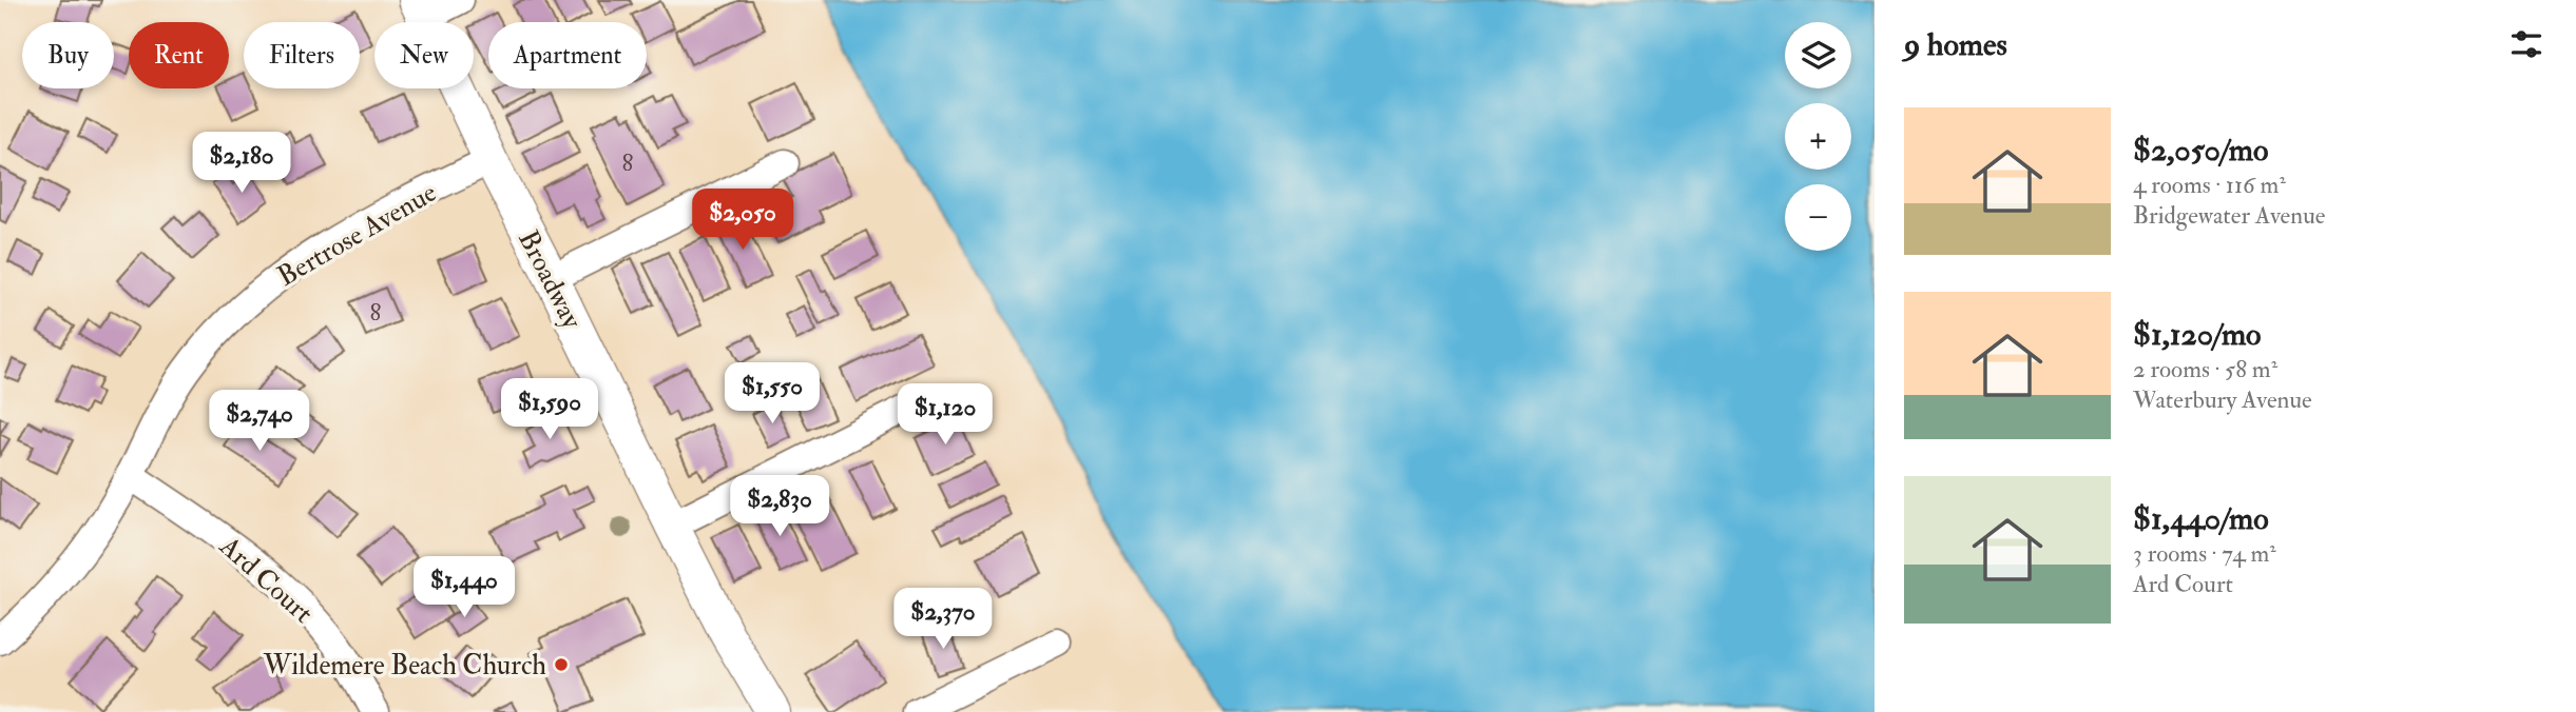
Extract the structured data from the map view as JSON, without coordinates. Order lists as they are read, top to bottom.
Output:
{
  "streets": {
    "street": ["Bertrose Avenue", "Broadway", "Ard Court"]
  },
  "crossings": [
    ["Bertrose Avenue", "Broadway"],
    ["Bertrose Avenue", "Ard Court"]
  ],
  "places": ["Wildemere Beach Church"],
  "house_numbers": ["8", "8"],
  "page": {
    "heading": "9 homes",
    "map_buttons": ["+", "−"],
    "chip": [
      "Buy",
      "Rent",
      "Filters",
      "New",
      "Apartment"
    ],
    "list": [
      {
        "name": "$2,050/mo",
        "note": "4 rooms · 116 m² · Bridgewater Avenue"
      },
      {
        "name": "$1,120/mo",
        "note": "2 rooms · 58 m² · Waterbury Avenue"
      },
      {
        "name": "$1,440/mo",
        "note": "3 rooms · 74 m² · Ard Court"
      }
    ],
    "price": [
      "$2,180",
      "$2,050",
      "$1,550",
      "$1,590",
      "$1,120",
      "$2,740",
      "$2,830",
      "$1,440",
      "$2,370"
    ]
  }
}
